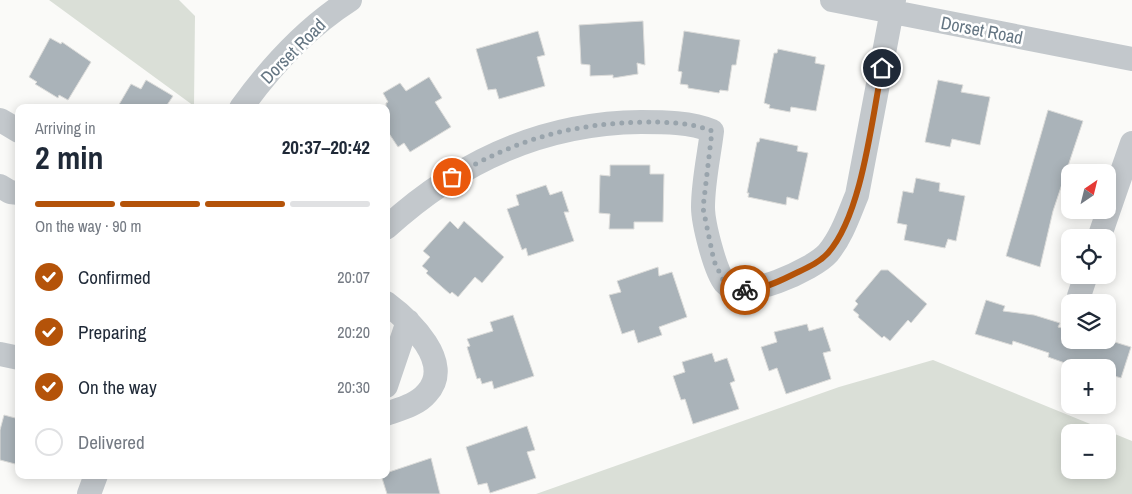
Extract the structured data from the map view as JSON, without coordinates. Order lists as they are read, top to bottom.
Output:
{
  "streets": {
    "street": ["Dorset Road"]
  },
  "north": "top right",
  "page": {
    "heading": ["2 min", "Arriving in", "20:37–20:42"],
    "map_buttons": ["+", "−"],
    "bar": "On the way · 90 m",
    "list": [
      ["Confirmed", "20:07"],
      ["Preparing", "20:20"],
      ["On the way", "20:30"],
      "Delivered"
    ]
  }
}
